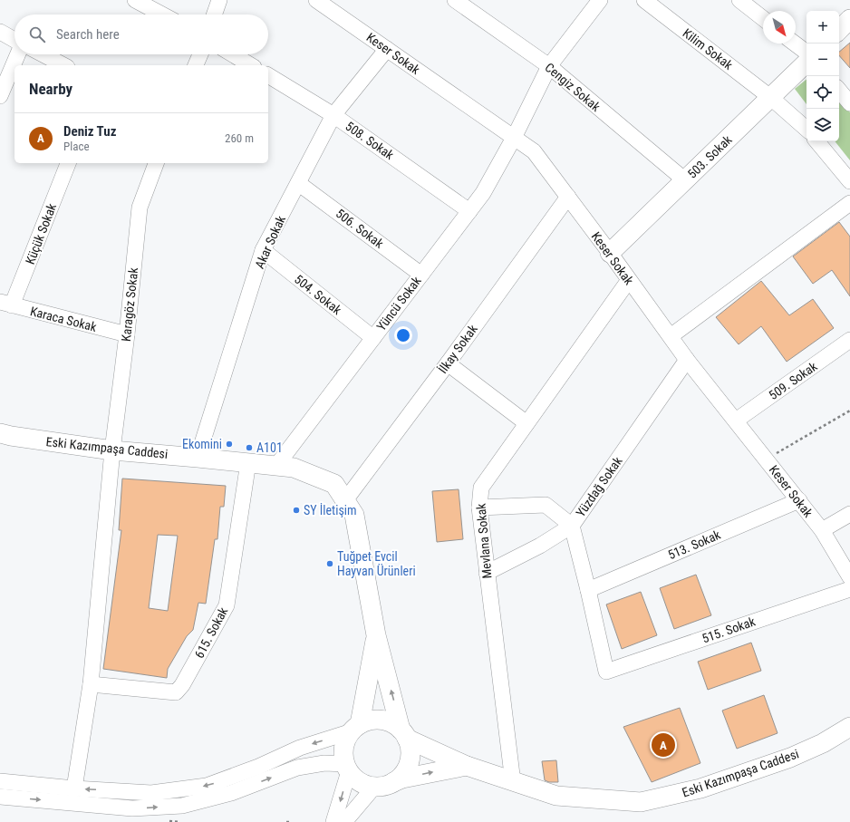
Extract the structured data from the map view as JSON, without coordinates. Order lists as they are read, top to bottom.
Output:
{
  "streets": {
    "street": [
      "Kilim Sokak",
      "Keser Sokak",
      "Cengiz Sokak",
      "508. Sokak",
      "503. Sokak",
      "506. Sokak",
      "Küçük Sokak",
      "Akar Sokak",
      "504. Sokak",
      "Yüncü Sokak",
      "Karagöz Sokak",
      "Karaca Sokak",
      "İlkay Sokak",
      "509. Sokak",
      "Eski Kazımpaşa Caddesi",
      "Yüzdağ Sokak",
      "Mevlana Sokak",
      "513. Sokak",
      "515. Sokak",
      "615. Sokak"
    ]
  },
  "crossings": [
    ["Kilim Sokak", "503. Sokak"],
    ["Keser Sokak", "503. Sokak"],
    ["Keser Sokak", "Akar Sokak"],
    ["Keser Sokak", "Yüncü Sokak"],
    ["Keser Sokak", "İlkay Sokak"],
    ["Keser Sokak", "509. Sokak"],
    ["Keser Sokak", "Yüzdağ Sokak"],
    ["Keser Sokak", "Mevlana Sokak"],
    ["Keser Sokak", "513. Sokak"],
    ["Cengiz Sokak", "503. Sokak"],
    ["Cengiz Sokak", "Yüncü Sokak"],
    ["508. Sokak", "Akar Sokak"],
    ["508. Sokak", "Yüncü Sokak"],
    ["506. Sokak", "Akar Sokak"],
    ["506. Sokak", "Yüncü Sokak"],
    ["Küçük Sokak", "Karaca Sokak"],
    ["Akar Sokak", "504. Sokak"],
    ["Akar Sokak", "Eski Kazımpaşa Caddesi"],
    ["504. Sokak", "Yüncü Sokak"],
    ["Yüncü Sokak", "Eski Kazımpaşa Caddesi"],
    ["Karagöz Sokak", "Karaca Sokak"],
    ["Karagöz Sokak", "Eski Kazımpaşa Caddesi"],
    ["İlkay Sokak", "Eski Kazımpaşa Caddesi"],
    ["Eski Kazımpaşa Caddesi", "Mevlana Sokak"],
    ["Eski Kazımpaşa Caddesi", "615. Sokak"],
    ["Yüzdağ Sokak", "513. Sokak"],
    ["Yüzdağ Sokak", "515. Sokak"]
  ],
  "places": [
    "Ekomini",
    "A101",
    "SY İletişim",
    "Tuğpet Evcil Hayvan Ürünleri"
  ],
  "north": "bottom right",
  "page": {
    "map_buttons": ["+", "−"],
    "search": "Search here",
    "heading": "Nearby",
    "list": [
      {
        "mark": "A",
        "name": "Deniz Tuz",
        "note": "Place",
        "value": "260 m"
      }
    ],
    "pins": "A"
  }
}
